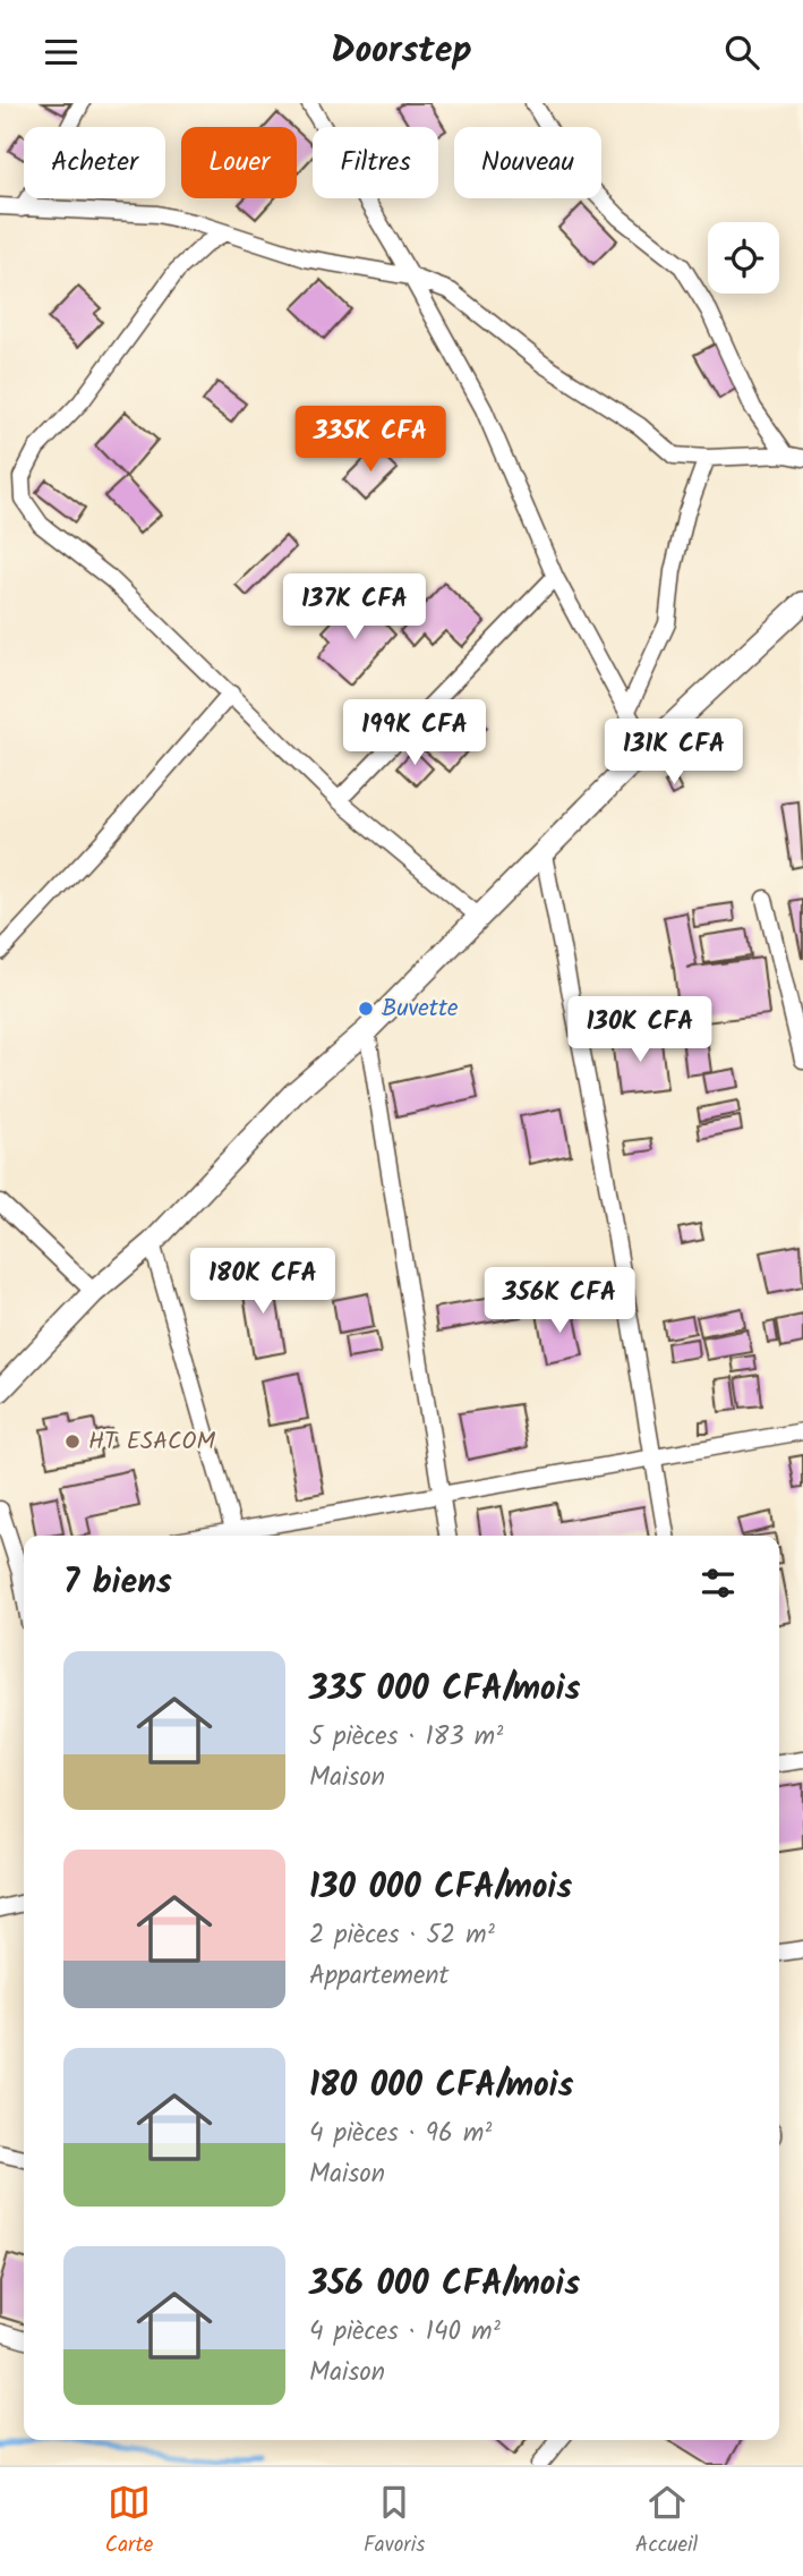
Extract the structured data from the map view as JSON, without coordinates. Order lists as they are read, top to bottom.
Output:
{
  "places": ["Buvette", "HT ESACOM"],
  "page": {
    "header": "Doorstep",
    "chip": [
      "Acheter",
      "Louer",
      "Filtres",
      "Nouveau"
    ],
    "price": [
      "335K CFA",
      "137K CFA",
      "199K CFA",
      "131K CFA",
      "130K CFA",
      "180K CFA",
      "356K CFA"
    ],
    "heading": "7 biens",
    "list": [
      {
        "name": "335 000 CFA/mois",
        "note": "5 pièces · 183 m² · Maison"
      },
      {
        "name": "130 000 CFA/mois",
        "note": "2 pièces · 52 m² · Appartement"
      },
      {
        "name": "180 000 CFA/mois",
        "note": "4 pièces · 96 m² · Maison"
      },
      {
        "name": "356 000 CFA/mois",
        "note": "4 pièces · 140 m² · Maison"
      }
    ],
    "tabs": ["Carte", "Favoris", "Accueil"]
  }
}
